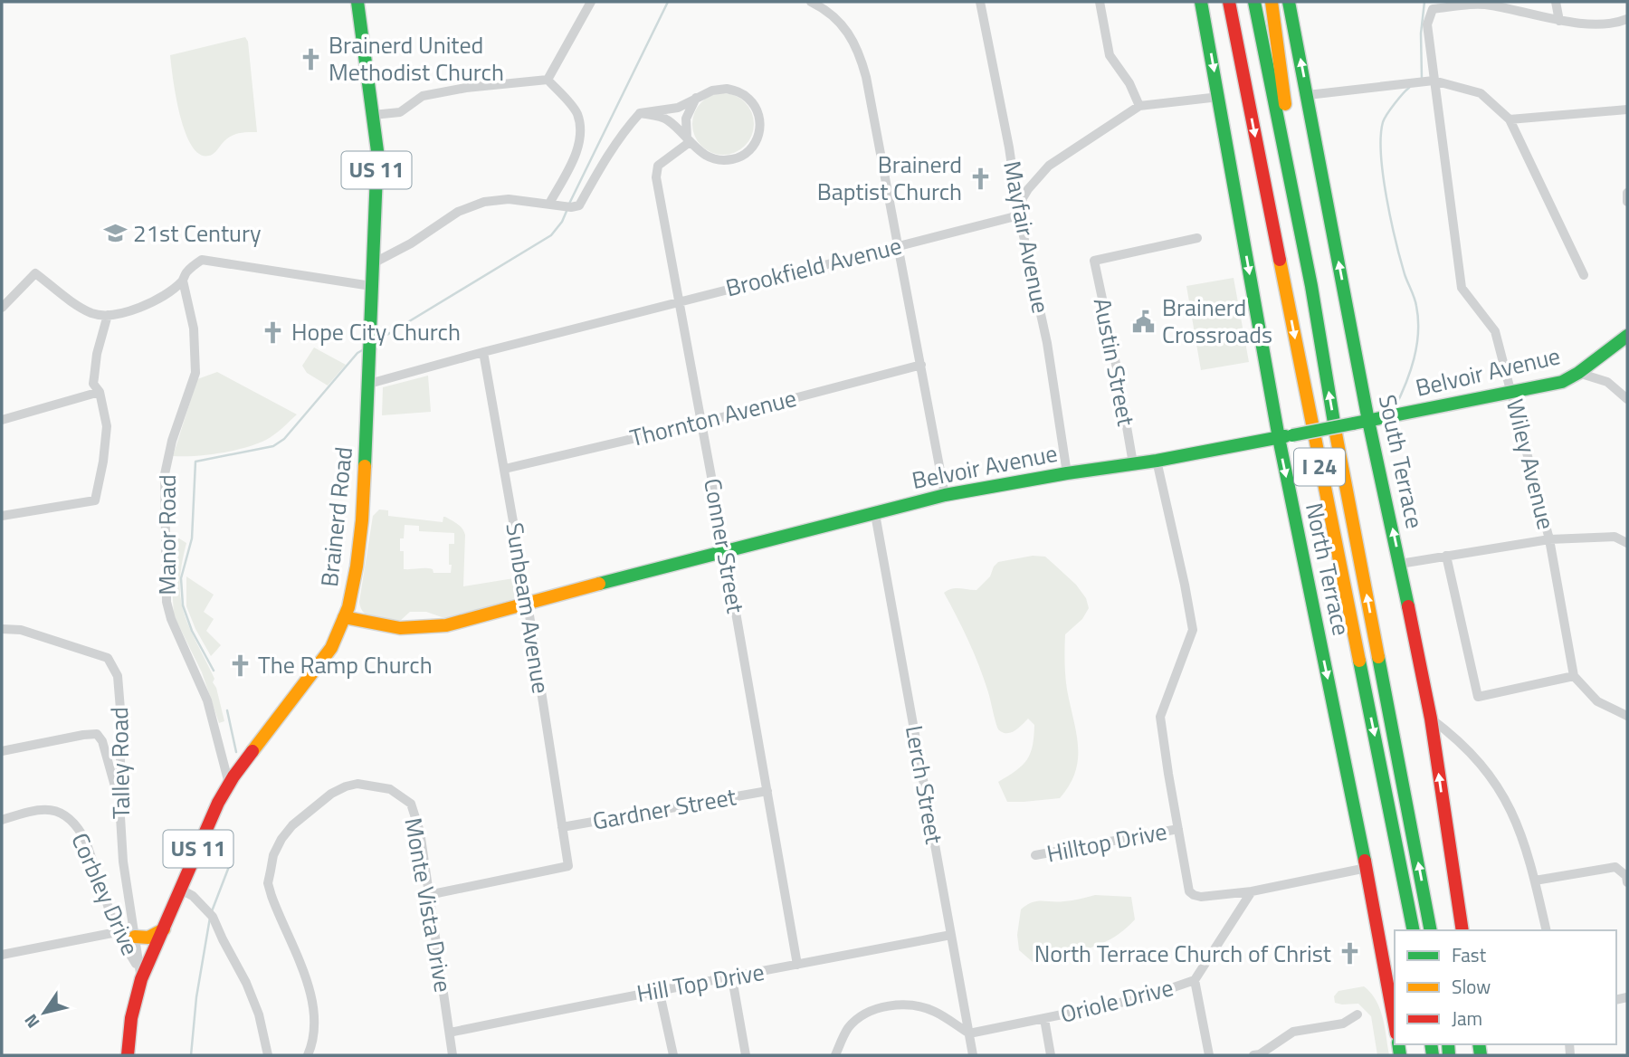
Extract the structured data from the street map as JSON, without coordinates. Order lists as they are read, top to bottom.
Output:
{
  "streets": {
    "main road": [
      "US 11",
      "Belvoir Avenue",
      "South Terrace",
      "I 24",
      "Brainerd Road",
      "North Terrace"
    ],
    "street": [
      "Mayfair Avenue",
      "Brookfield Avenue",
      "Austin Street",
      "Thornton Avenue",
      "Wiley Avenue",
      "Manor Road",
      "Conner Street",
      "Sunbeam Avenue",
      "Talley Road",
      "Lerch Street",
      "Gardner Street",
      "Hilltop Drive",
      "Corbley Drive",
      "Monte Vista Drive",
      "Hill Top Drive",
      "Oriole Drive"
    ]
  },
  "crossings": [
    ["Mayfair Avenue", "Brookfield Avenue"],
    ["Mayfair Avenue", "Belvoir Avenue"],
    ["Brookfield Avenue", "Brainerd Road"],
    ["Brookfield Avenue", "Conner Street"],
    ["Brookfield Avenue", "Sunbeam Avenue"],
    ["Austin Street", "Belvoir Avenue"],
    ["Belvoir Avenue", "South Terrace"],
    ["Belvoir Avenue", "Wiley Avenue"],
    ["Belvoir Avenue", "Brainerd Road"],
    ["Belvoir Avenue", "Conner Street"],
    ["Belvoir Avenue", "North Terrace"],
    ["Belvoir Avenue", "Sunbeam Avenue"],
    ["Belvoir Avenue", "Lerch Street"],
    ["Thornton Avenue", "Conner Street"],
    ["Thornton Avenue", "Sunbeam Avenue"],
    ["Brainerd Road", "Manor Road"],
    ["Brainerd Road", "Talley Road"],
    ["Brainerd Road", "Corbley Drive"],
    ["Conner Street", "Gardner Street"],
    ["Conner Street", "Hill Top Drive"],
    ["Sunbeam Avenue", "Gardner Street"],
    ["Sunbeam Avenue", "Monte Vista Drive"],
    ["Talley Road", "Corbley Drive"],
    ["Lerch Street", "Hill Top Drive"],
    ["Lerch Street", "Oriole Drive"],
    ["Monte Vista Drive", "Hill Top Drive"]
  ],
  "places": {
    "church": [
      "Brainerd United Methodist Church",
      "Brainerd Baptist Church",
      "Hope City Church",
      "The Ramp Church",
      "North Terrace Church of Christ"
    ],
    "school or university": ["21st Century"],
    "public building": ["Brainerd Crossroads"]
  },
  "legend": ["Fast", "Slow", "Jam"],
  "north": "bottom left"
}
